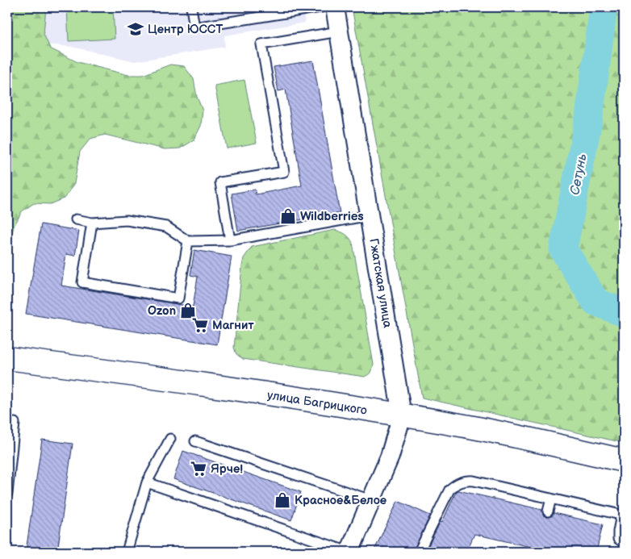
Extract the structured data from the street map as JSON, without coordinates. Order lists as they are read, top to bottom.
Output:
{
  "streets": {
    "street": ["Гжатская улица", "улица Багрицкого"]
  },
  "crossings": [
    ["Гжатская улица", "улица Багрицкого"]
  ],
  "water": ["Сетунь"],
  "places": {
    "school or university": ["Центр ЮССТ"],
    "shop": ["Wildberries", "Ozon", "Красное&Белое"],
    "supermarket": ["Магнит", "Ярче!"]
  }
}
